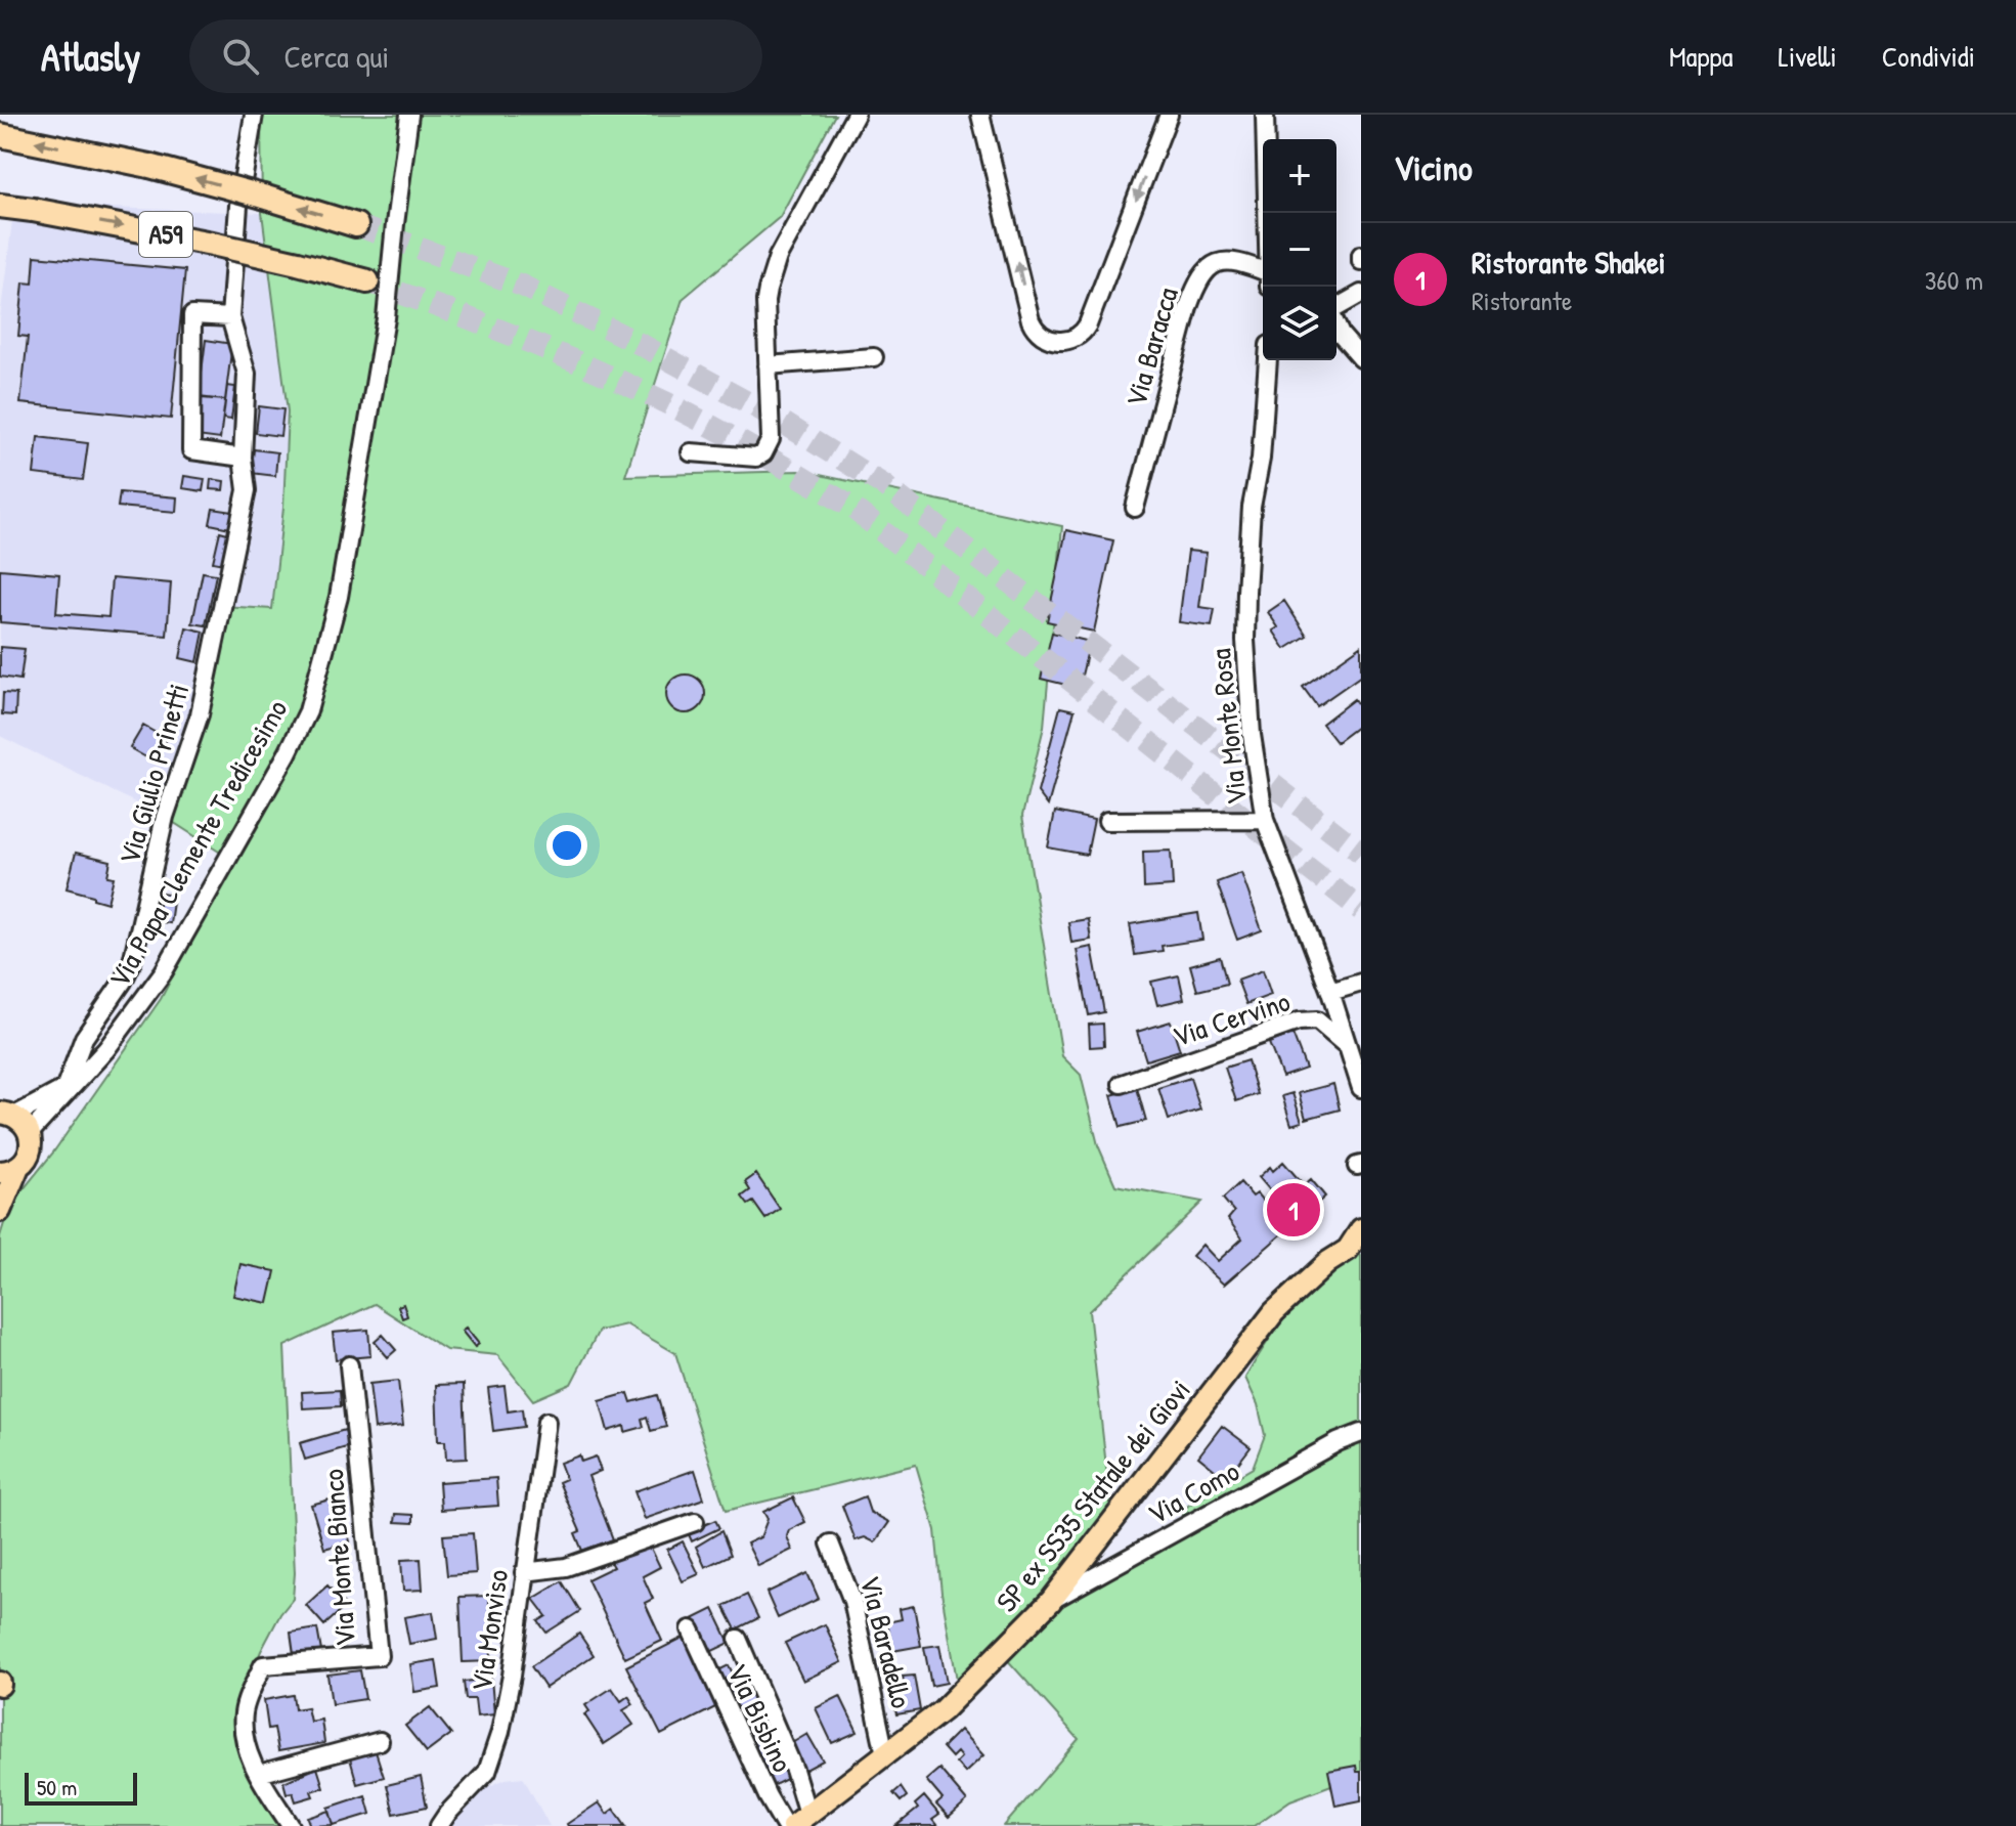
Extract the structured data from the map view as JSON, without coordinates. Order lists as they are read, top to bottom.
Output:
{
  "streets": {
    "highway": ["A59"],
    "main road": ["SP ex SS35 Statale dei Giovi"],
    "street": [
      "Via Baracca",
      "Via Monte Rosa",
      "Via Giulio Prinetti",
      "Via Papa Clemente Tredicesimo",
      "Via Cervino",
      "Via Como",
      "Via Monte Bianco",
      "Via Monviso",
      "Via Baradello",
      "Via Bisbino"
    ]
  },
  "crossings": [
    ["Via Monte Rosa", "Via Cervino"],
    ["Via Giulio Prinetti", "Via Papa Clemente Tredicesimo"],
    ["Via Como", "SP ex SS35 Statale dei Giovi"],
    ["SP ex SS35 Statale dei Giovi", "Via Baradello"]
  ],
  "scale_bar": "50 m",
  "page": {
    "header": "Atlasly",
    "search": "Cerca qui",
    "nav": ["Mappa", "Livelli", "Condividi"],
    "heading": "Vicino",
    "map_buttons": ["+", "−"],
    "list": [
      {
        "mark": "1",
        "name": "Ristorante Shakei",
        "note": "Ristorante",
        "value": "360 m"
      }
    ],
    "pins": "1",
    "scale": "50 m"
  }
}
